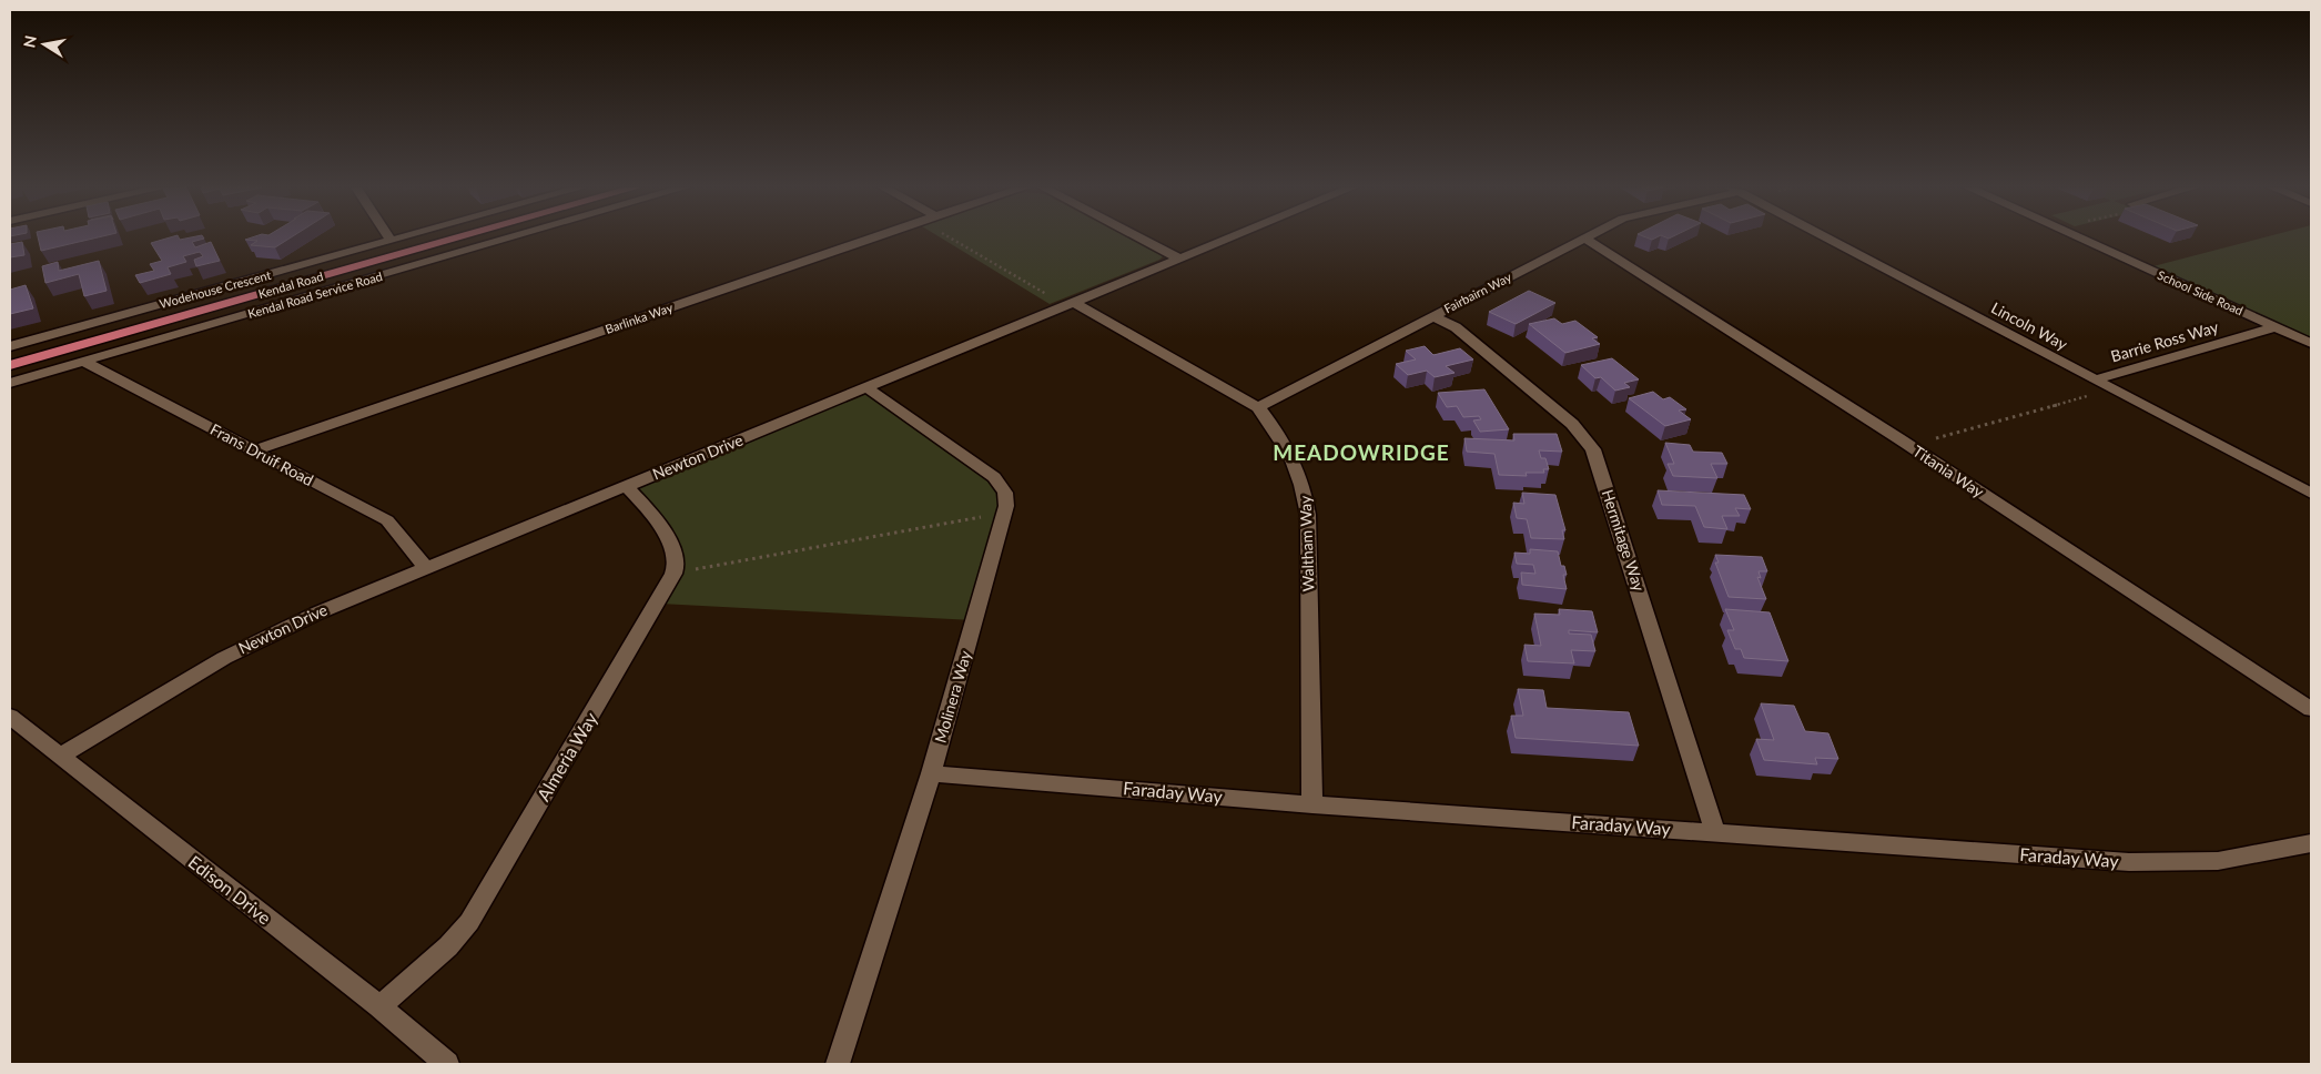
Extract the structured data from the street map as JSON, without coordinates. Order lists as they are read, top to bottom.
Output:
{
  "streets": {
    "main road": ["Kendal Road"],
    "street": [
      "Wodehouse Crescent",
      "Fairbairn Way",
      "School Side Road",
      "Kendal Road Service Road",
      "Barlinka Way",
      "Lincoln Way",
      "Barrie Ross Way",
      "Frans Druif Road",
      "Newton Drive",
      "Titania Way",
      "Hermitage Way",
      "Waltham Way",
      "Molinera Way",
      "Almeria Way",
      "Faraday Way",
      "Edison Drive"
    ]
  },
  "crossings": [
    ["Fairbairn Way", "Titania Way"],
    ["Fairbairn Way", "Hermitage Way"],
    ["Fairbairn Way", "Waltham Way"],
    ["School Side Road", "Barrie Ross Way"],
    ["Kendal Road Service Road", "Frans Druif Road"],
    ["Barlinka Way", "Frans Druif Road"],
    ["Lincoln Way", "Barrie Ross Way"],
    ["Frans Druif Road", "Newton Drive"],
    ["Newton Drive", "Waltham Way"],
    ["Newton Drive", "Molinera Way"],
    ["Newton Drive", "Edison Drive"],
    ["Hermitage Way", "Faraday Way"],
    ["Waltham Way", "Faraday Way"],
    ["Molinera Way", "Faraday Way"],
    ["Almeria Way", "Edison Drive"]
  ],
  "districts": ["MEADOWRIDGE"],
  "north": "left"
}
